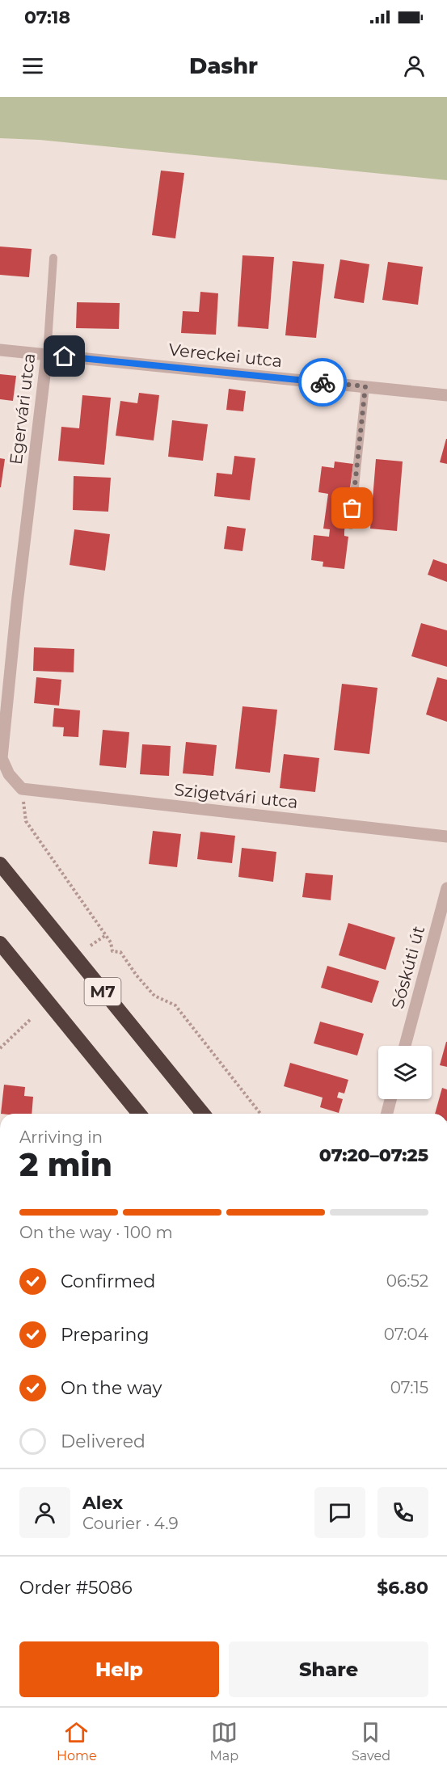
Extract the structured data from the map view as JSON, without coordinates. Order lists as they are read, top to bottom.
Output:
{
  "streets": {
    "highway": ["M7"],
    "street": [
      "Vereckei utca",
      "Egervári utca",
      "Szigetvári utca",
      "Sóskúti út"
    ]
  },
  "crossings": [
    ["Vereckei utca", "Egervári utca"],
    ["Egervári utca", "Szigetvári utca"]
  ],
  "page": {
    "status": "07:18",
    "header": "Dashr",
    "heading": ["2 min", "Arriving in", "07:20–07:25"],
    "panel": [
      "Alex",
      "Courier · 4.9",
      "Order #5086",
      "$6.80"
    ],
    "bar": "On the way · 100 m",
    "list": [
      ["Confirmed", "06:52"],
      ["Preparing", "07:04"],
      ["On the way", "07:15"],
      "Delivered"
    ],
    "buttons": ["Help", "Share"],
    "tabs": ["Home", "Map", "Saved"]
  }
}
